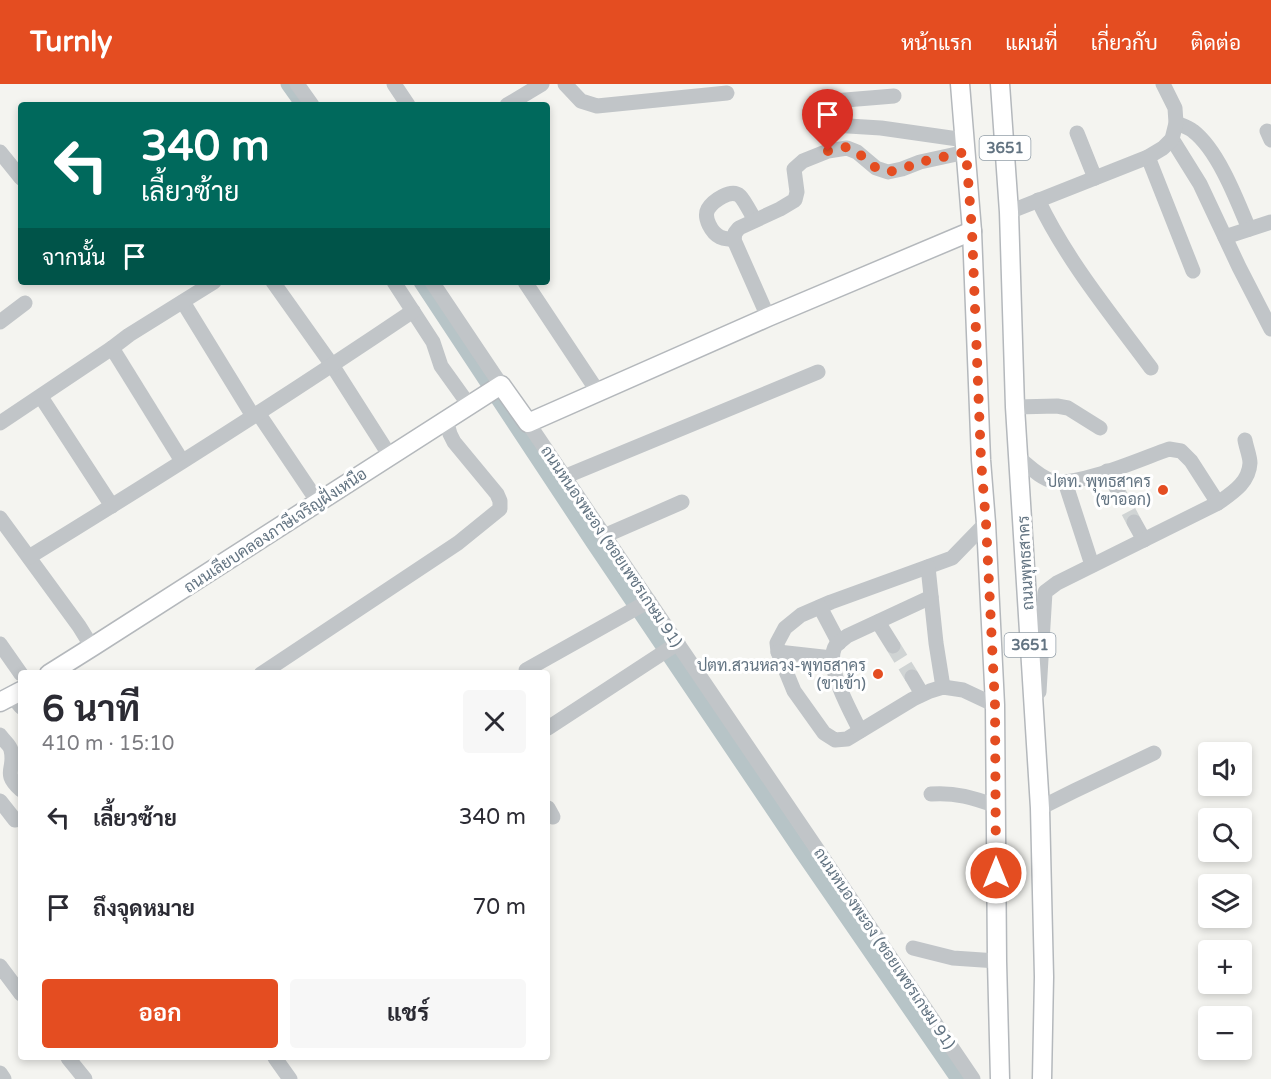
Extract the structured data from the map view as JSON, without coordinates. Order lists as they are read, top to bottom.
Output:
{
  "streets": {
    "main road": [
      "3651",
      "ถนนเลียบคลองภาษีเจริญฝั่งเหนือ",
      "ถนนหนองพะอง (ซอยเพชรเกษม 91)",
      "ถนนพุทธสาคร"
    ]
  },
  "crossings": [
    ["ถนนเลียบคลองภาษีเจริญฝั่งเหนือ", "ถนนหนองพะอง (ซอยเพชรเกษม 91)"]
  ],
  "places": ["ปตท. พุทธสาคร (ขาออก)", "ปตท.สวนหลวง-พุทธสาคร (ขาเข้า)"],
  "page": {
    "header": "Turnly",
    "nav": [
      "หน้าแรก",
      "แผนที่",
      "เกี่ยวกับ",
      "ติดต่อ"
    ],
    "turn": ["340 m", "เลี้ยวซ้าย"],
    "then": "จากนั้น",
    "heading": ["6 นาที", "410 m · 15:10"],
    "map_buttons": ["+", "−"],
    "list": [
      {
        "name": "เลี้ยวซ้าย",
        "value": "340 m"
      },
      {
        "name": "ถึงจุดหมาย",
        "value": "70 m"
      }
    ],
    "buttons": ["ออก", "แชร์"]
  }
}
